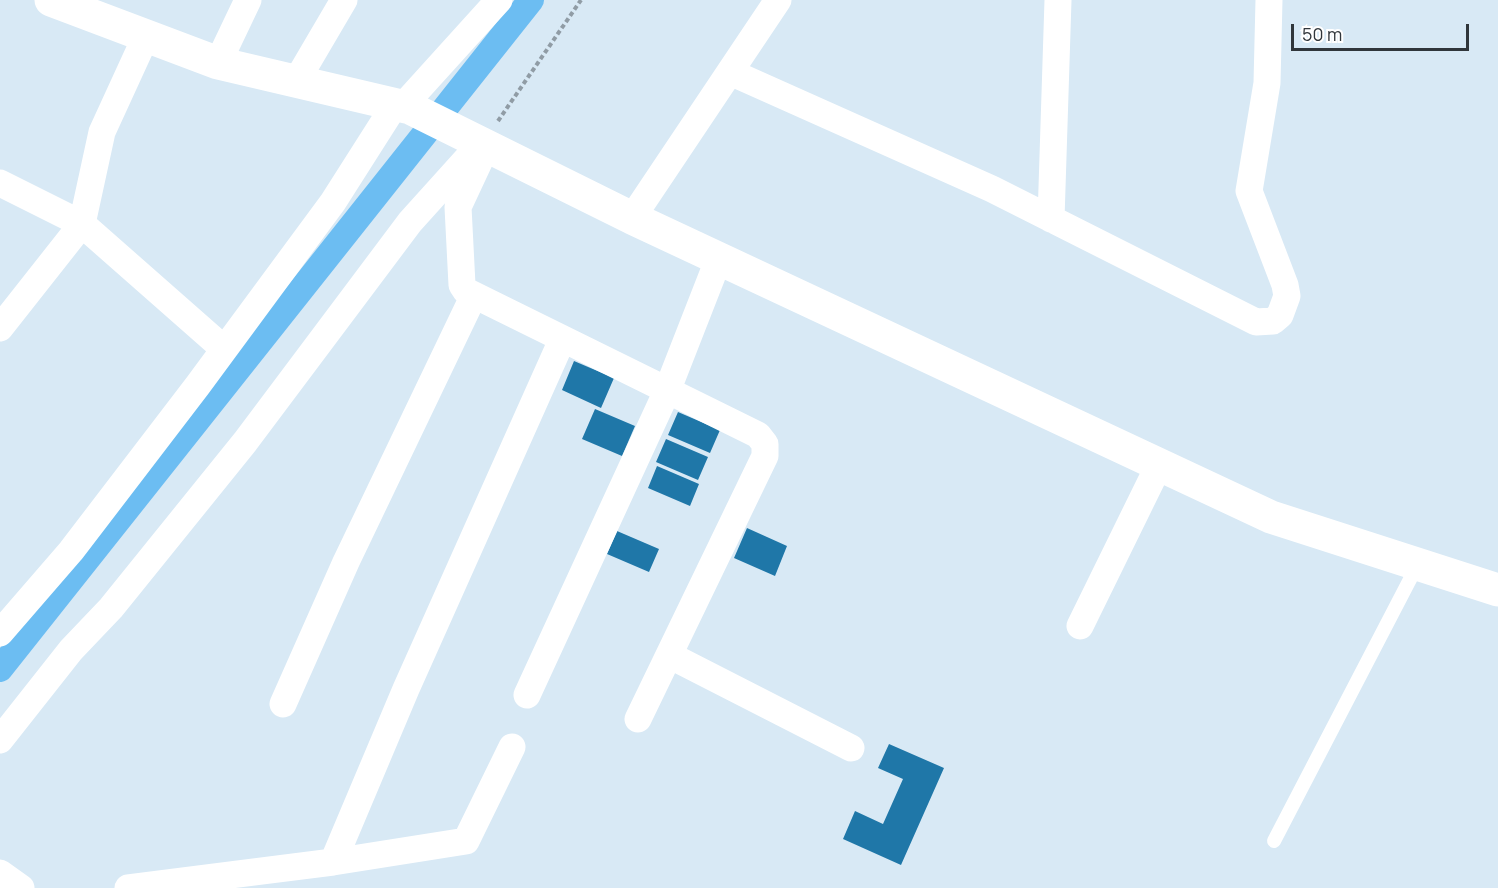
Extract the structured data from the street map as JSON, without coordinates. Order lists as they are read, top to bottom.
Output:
{
  "scale_bar": "50 m"
}
